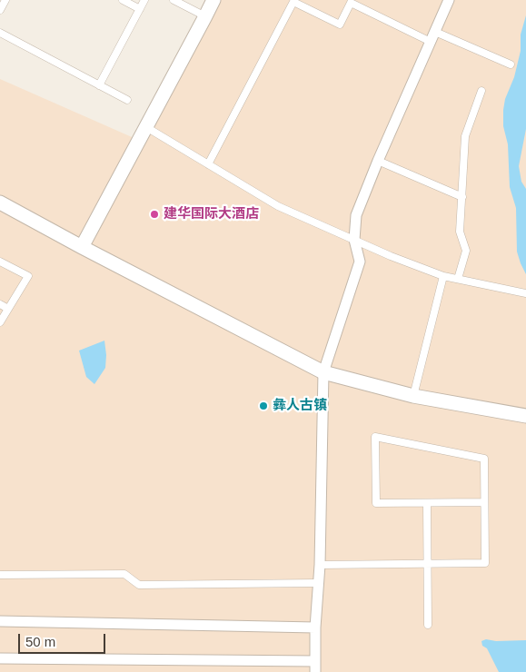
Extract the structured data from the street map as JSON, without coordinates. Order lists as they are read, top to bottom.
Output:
{
  "places": ["建华国际大酒店", "彝人古镇"],
  "scale_bar": "50 m"
}
